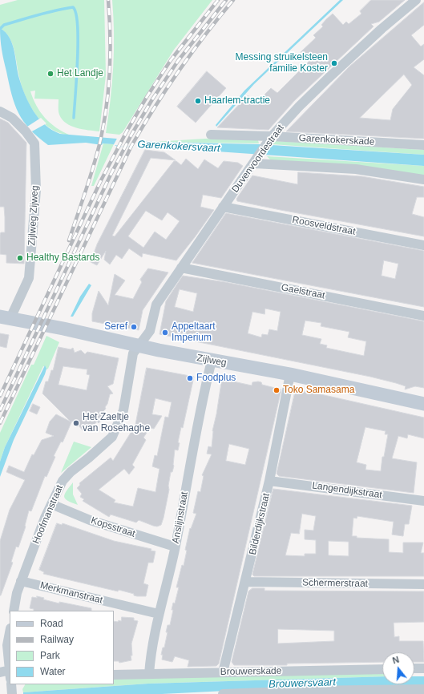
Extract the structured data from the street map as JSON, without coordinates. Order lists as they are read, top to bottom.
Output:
{
  "streets": {
    "main road": ["Zijlweg"],
    "street": [
      "Garenkokerskade",
      "Duvenvoordestraat",
      "Zijlweg Zijweg",
      "Roosveldstraat",
      "Gaelstraat",
      "Langendijkstraat",
      "Hoofmanstraat",
      "Anslijnstraat",
      "Bilderdijkstraat",
      "Kopsstraat",
      "Schermerstraat",
      "Merkmanstraat",
      "Brouwerskade"
    ]
  },
  "crossings": [
    ["Garenkokerskade", "Duvenvoordestraat"],
    ["Duvenvoordestraat", "Roosveldstraat"],
    ["Duvenvoordestraat", "Gaelstraat"],
    ["Duvenvoordestraat", "Zijlweg"],
    ["Duvenvoordestraat", "Hoofmanstraat"],
    ["Zijlweg Zijweg", "Zijlweg"],
    ["Zijlweg", "Hoofmanstraat"],
    ["Zijlweg", "Anslijnstraat"],
    ["Zijlweg", "Bilderdijkstraat"],
    ["Langendijkstraat", "Bilderdijkstraat"],
    ["Hoofmanstraat", "Kopsstraat"],
    ["Hoofmanstraat", "Merkmanstraat"],
    ["Anslijnstraat", "Kopsstraat"],
    ["Anslijnstraat", "Merkmanstraat"],
    ["Anslijnstraat", "Brouwerskade"],
    ["Bilderdijkstraat", "Schermerstraat"],
    ["Bilderdijkstraat", "Brouwerskade"]
  ],
  "water": ["Garenkokersvaart", "Brouwersvaart"],
  "places": [
    "Messing struikelsteen familie Koster",
    "Het Landje",
    "Haarlem-tractie",
    "Healthy Bastards",
    "Seref",
    "Appeltaart Imperium",
    "Foodplus",
    "Toko Samasama",
    "Het Zaeltje van Rosehaghe"
  ],
  "legend": [
    "Road",
    "Railway",
    "Park",
    "Water"
  ],
  "north": "top"
}
